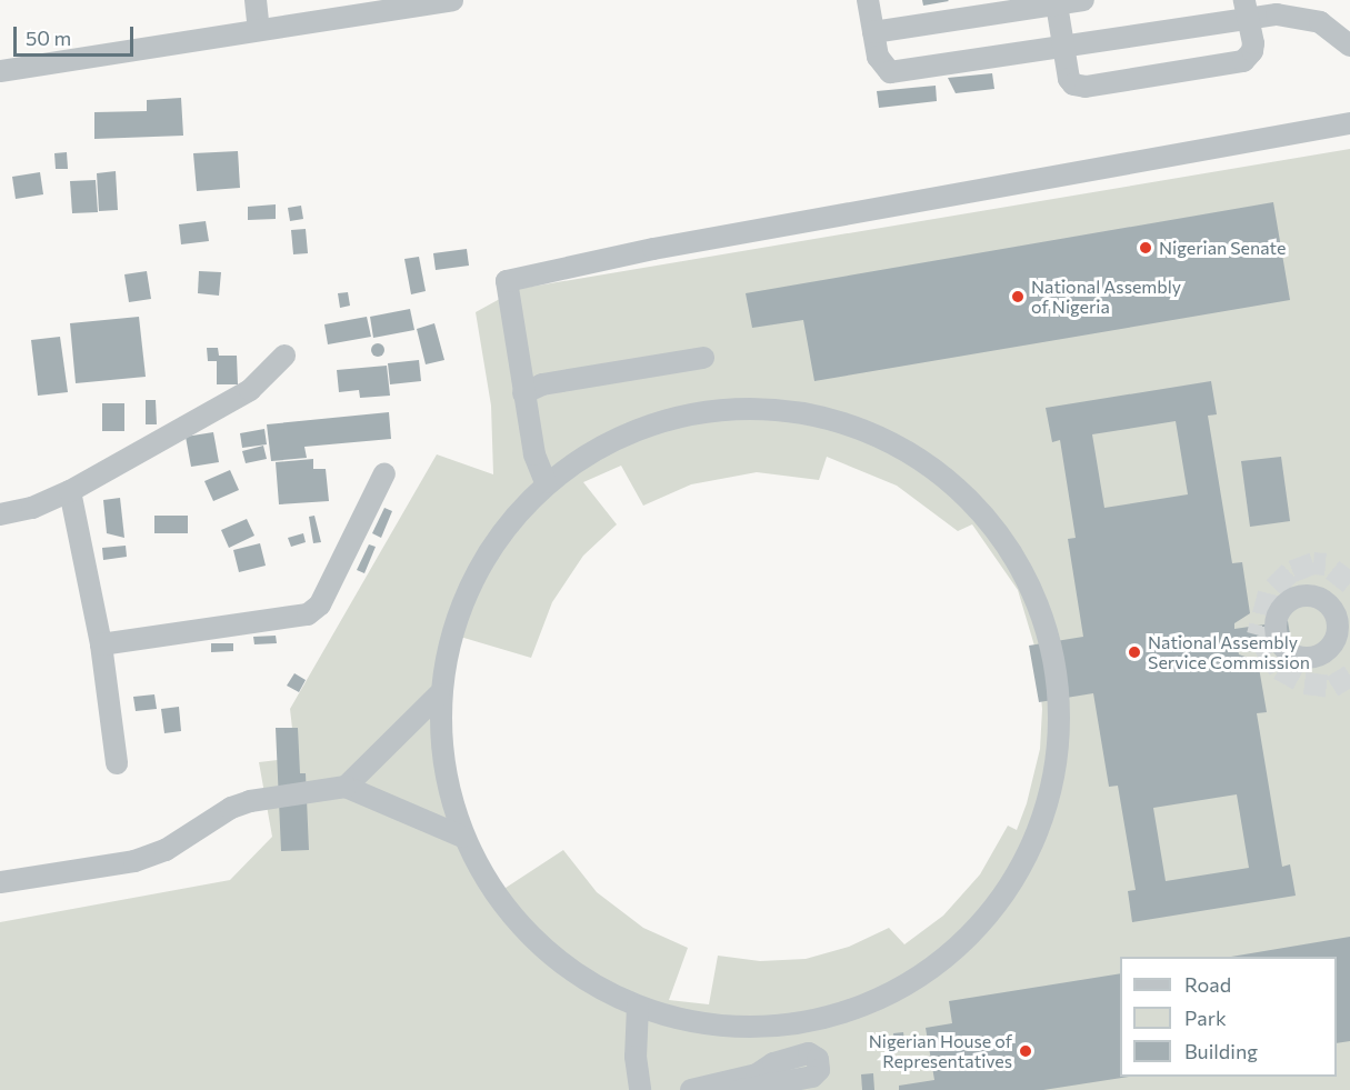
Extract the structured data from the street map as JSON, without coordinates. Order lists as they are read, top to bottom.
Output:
{
  "places": [
    "Nigerian Senate",
    "National Assembly of Nigeria",
    "National Assembly Service Commission",
    "Nigerian House of Representatives"
  ],
  "legend": ["Road", "Park", "Building"],
  "scale_bar": "50 m"
}
